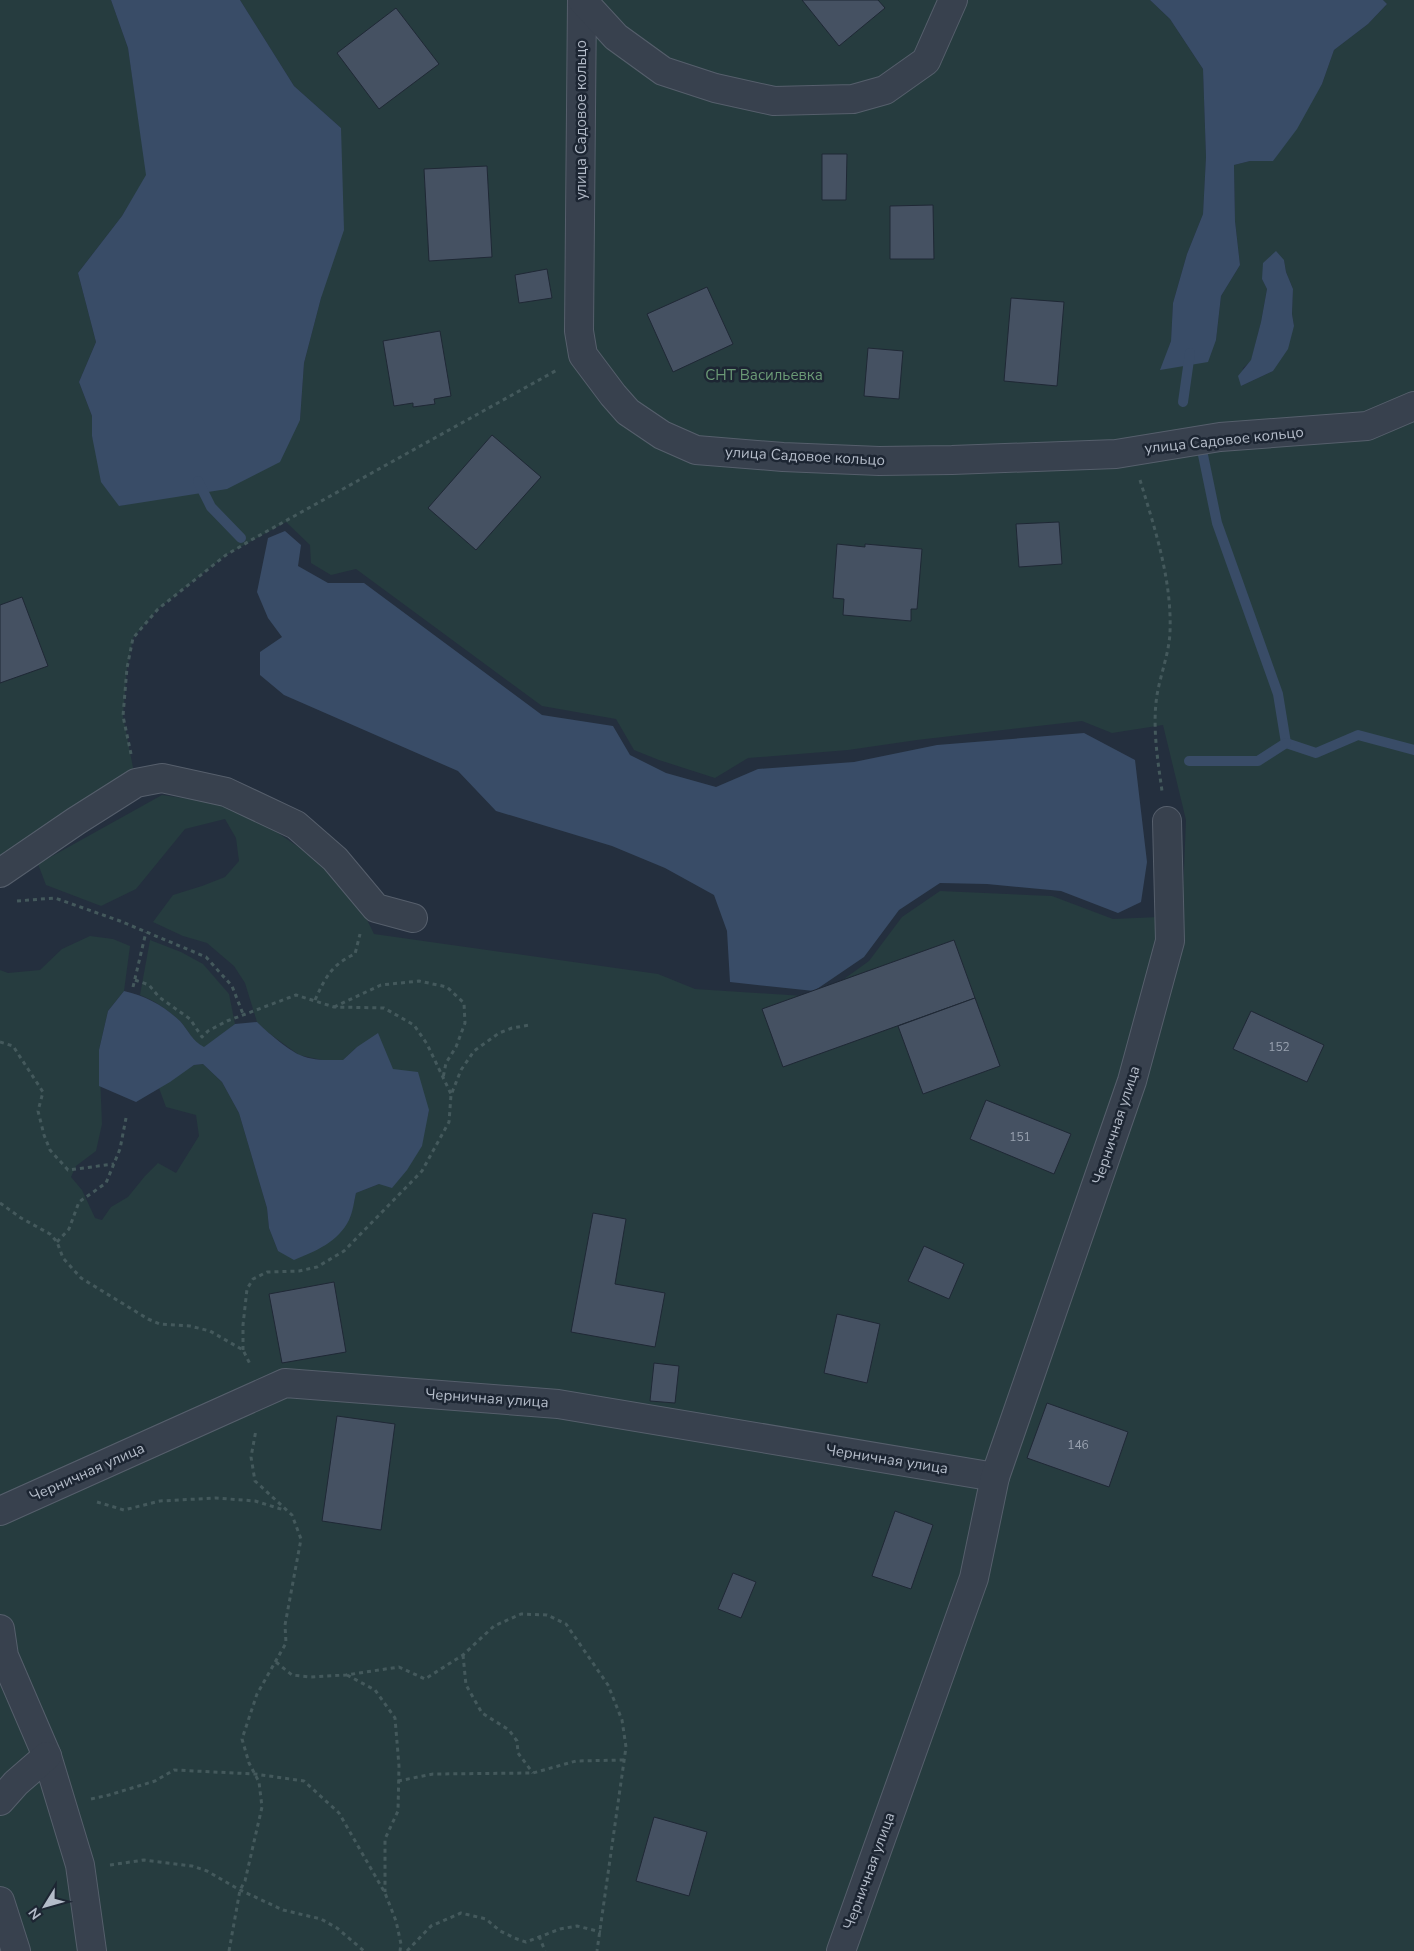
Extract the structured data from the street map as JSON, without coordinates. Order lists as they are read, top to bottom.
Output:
{
  "streets": {
    "street": ["улица Садовое кольцо", "Черничная улица"]
  },
  "parks": ["СНТ Васильевка"],
  "house_numbers": ["152", "151", "146"],
  "north": "bottom left"
}
